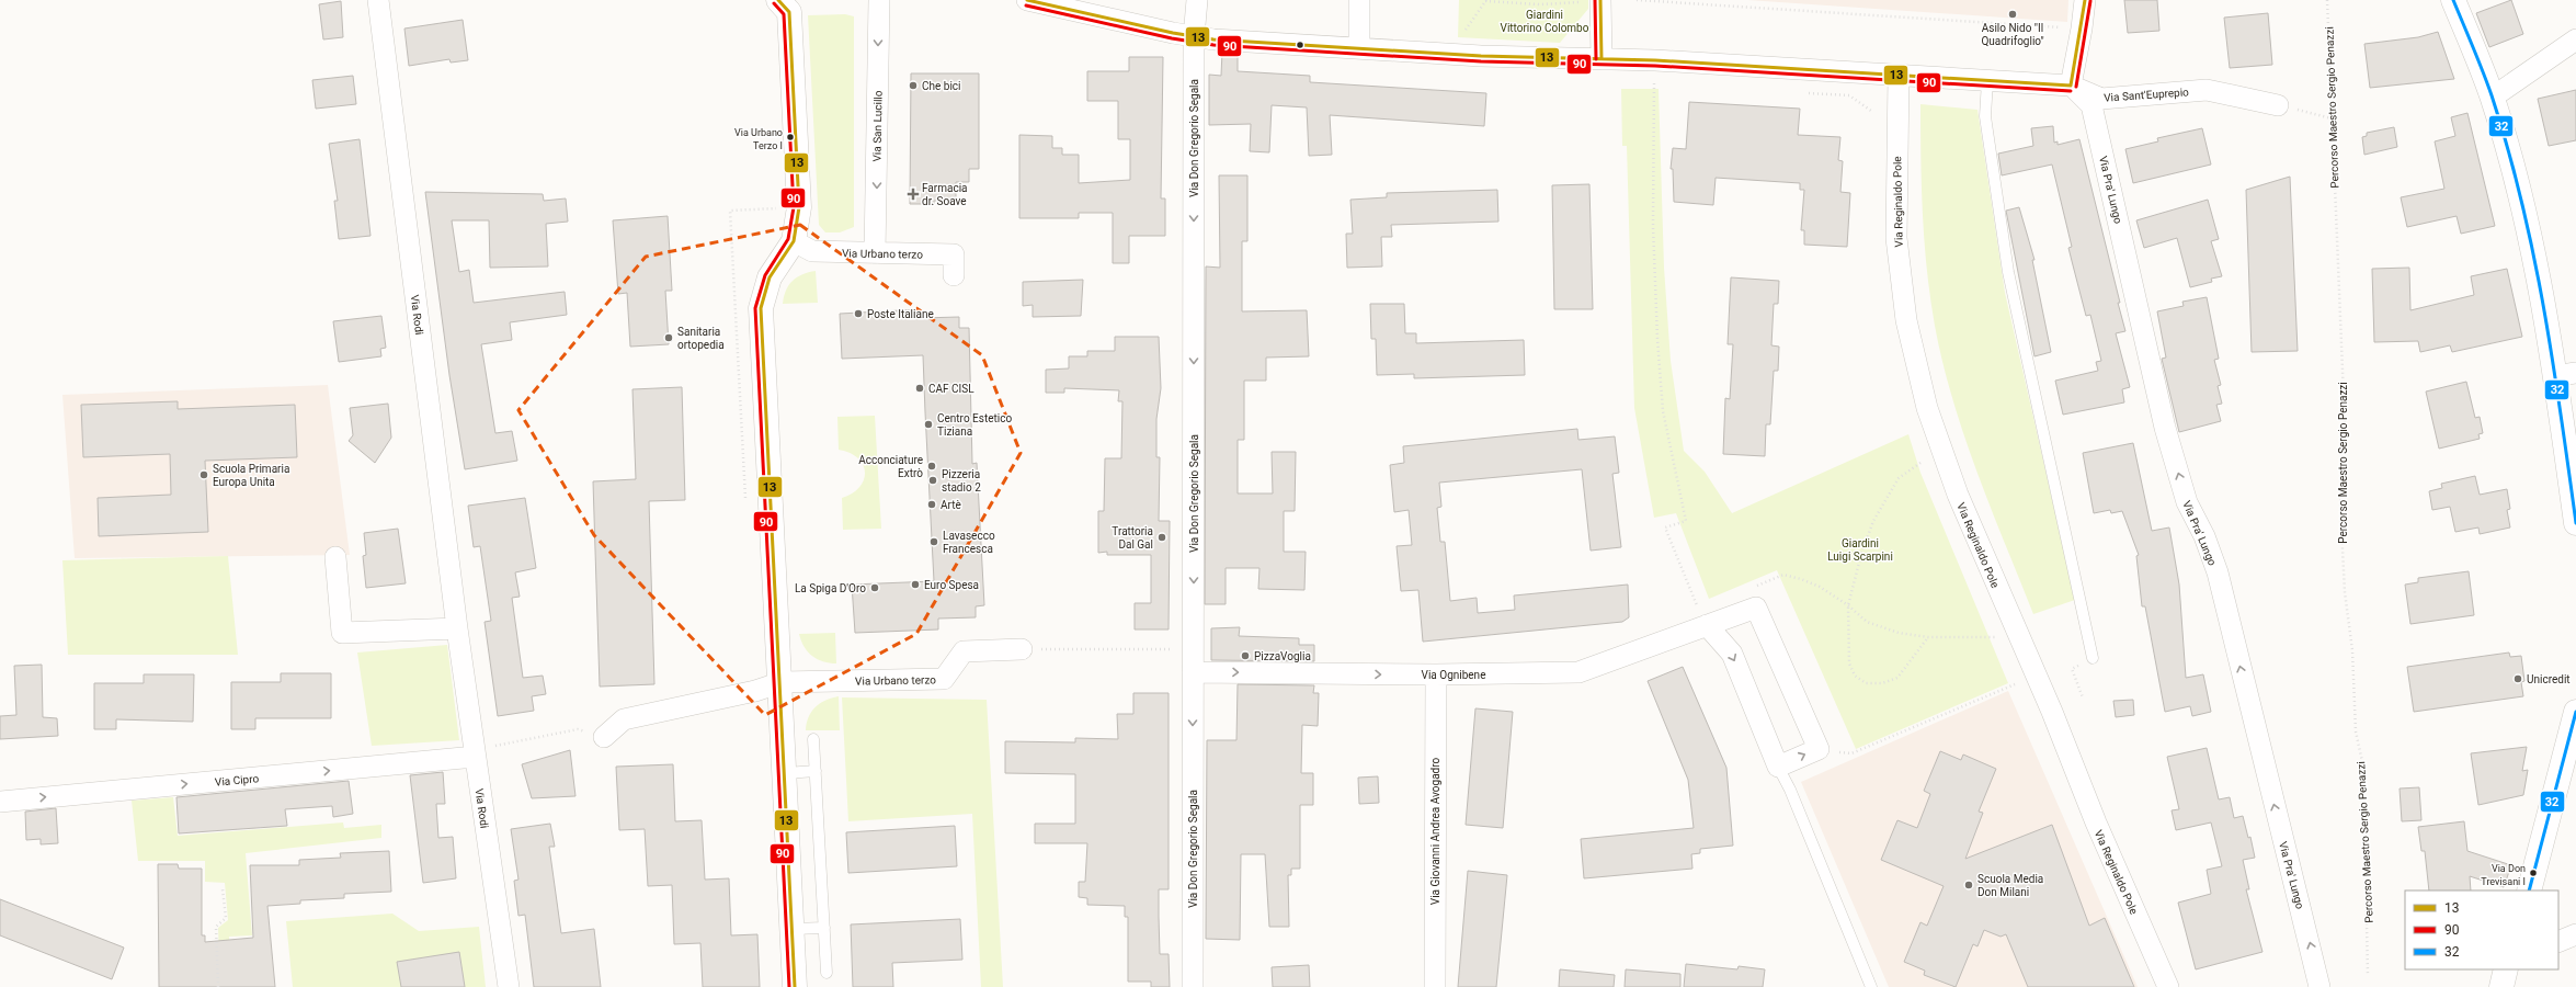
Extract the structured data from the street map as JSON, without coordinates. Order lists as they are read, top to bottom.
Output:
{
  "streets": {
    "street": [
      "Via Sant'Euprepio",
      "Via San Lucillo",
      "Via Don Gregorio Segala",
      "Via Pra' Lungo",
      "Via Reginaldo Pole",
      "Via Urbano terzo",
      "Via Rodi",
      "Via Ognibene",
      "Via Cipro",
      "Via Giovanni Andrea Avogadro"
    ],
    "path": ["Percorso Maestro Sergio Penazzi"]
  },
  "crossings": [
    ["Via Sant'Euprepio", "Via Don Gregorio Segala"],
    ["Via Sant'Euprepio", "Via Pra' Lungo"],
    ["Via Sant'Euprepio", "Via Reginaldo Pole"],
    ["Via San Lucillo", "Via Urbano terzo"],
    ["Via Don Gregorio Segala", "Via Ognibene"],
    ["Via Rodi", "Via Cipro"],
    ["Via Ognibene", "Via Giovanni Andrea Avogadro"]
  ],
  "one_way": ["Via Don Gregorio Segala", "Via Pra' Lungo", "Via Cipro"],
  "parks": ["Giardini Vittorino Colombo", "Giardini Luigi Scarpini"],
  "places": {
    "other": [
      "Asilo Nido \"Il Quadrifoglio\"",
      "Che bici",
      "Via Urbano Terzo I",
      "Poste Italiane",
      "Sanitaria ortopedia",
      "CAF CISL",
      "Centro Estetico Tiziana",
      "Acconciature Extrò",
      "Scuola Primaria Europa Unita",
      "Pizzeria stadio 2",
      "Artè",
      "Trattoria Dal Gal",
      "Lavasecco Francesca",
      "Euro Spesa",
      "La Spiga D'Oro",
      "PizzaVoglia",
      "Unicredit",
      "Via Don Trevisani I",
      "Scuola Media Don Milani"
    ],
    "health": ["Farmacia dr. Soave"]
  },
  "lines": ["transit line 13", "transit line 90", "transit line 32"],
  "legend": ["13", "90", "32"]
}
